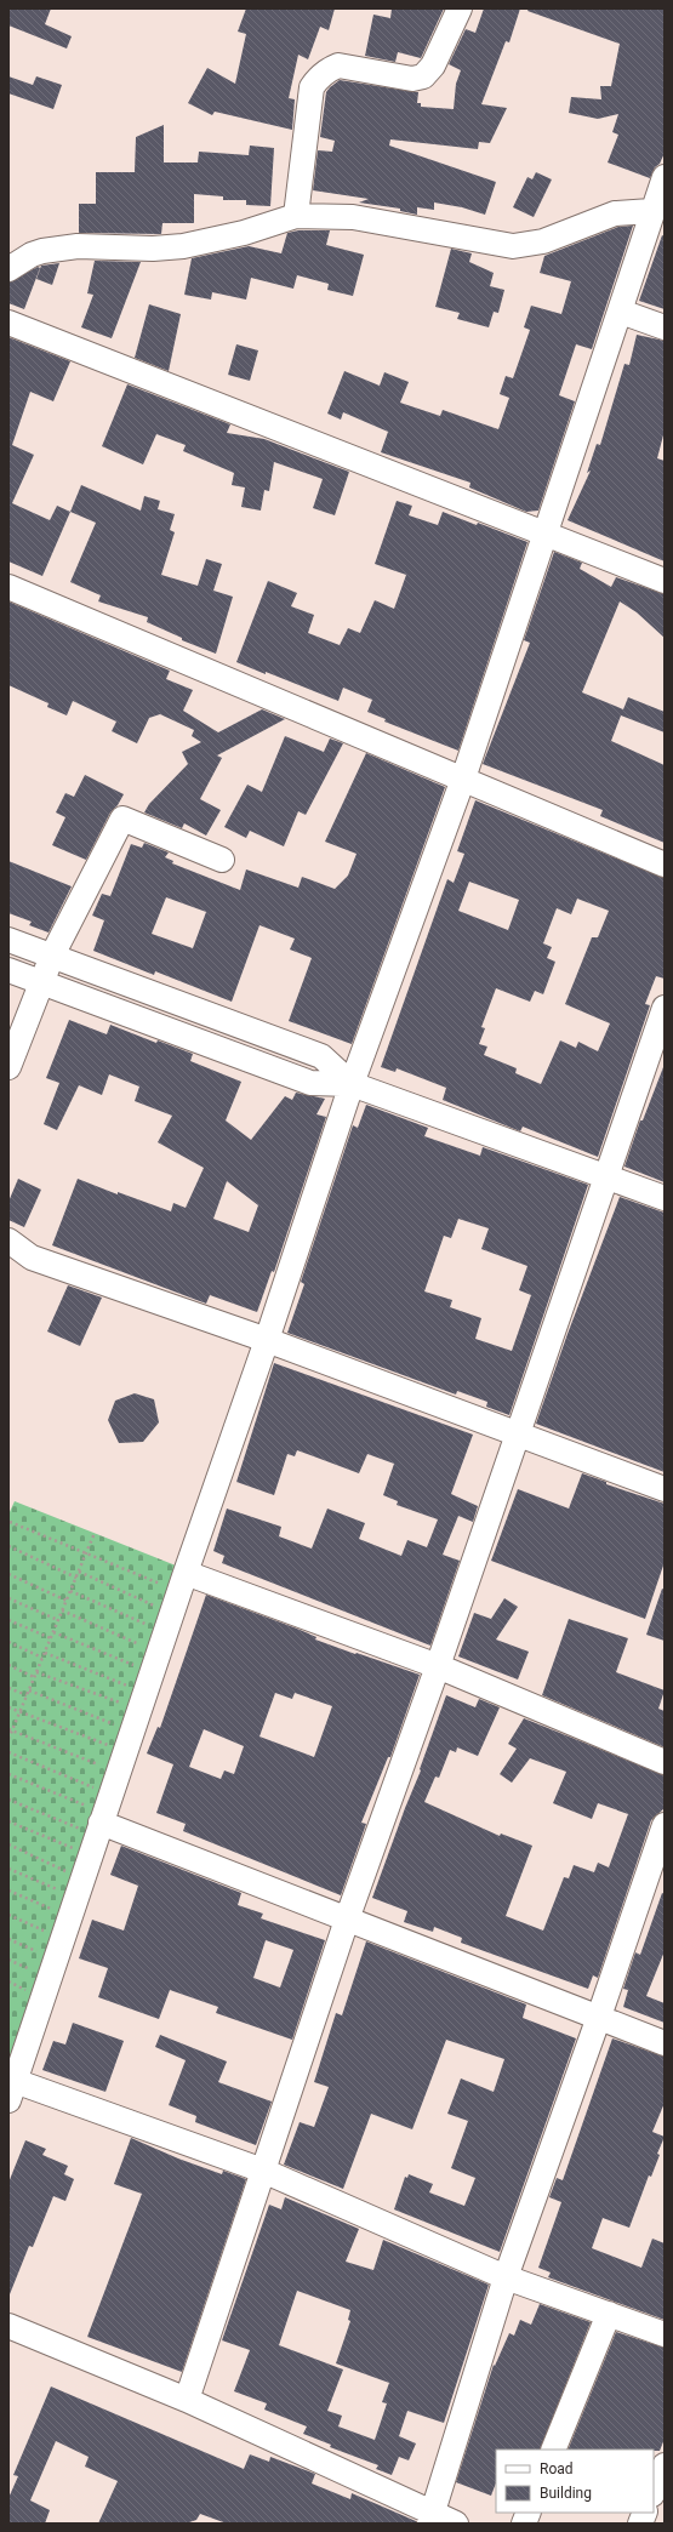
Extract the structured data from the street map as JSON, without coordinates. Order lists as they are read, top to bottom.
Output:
{
  "legend": ["Road", "Building"]
}
